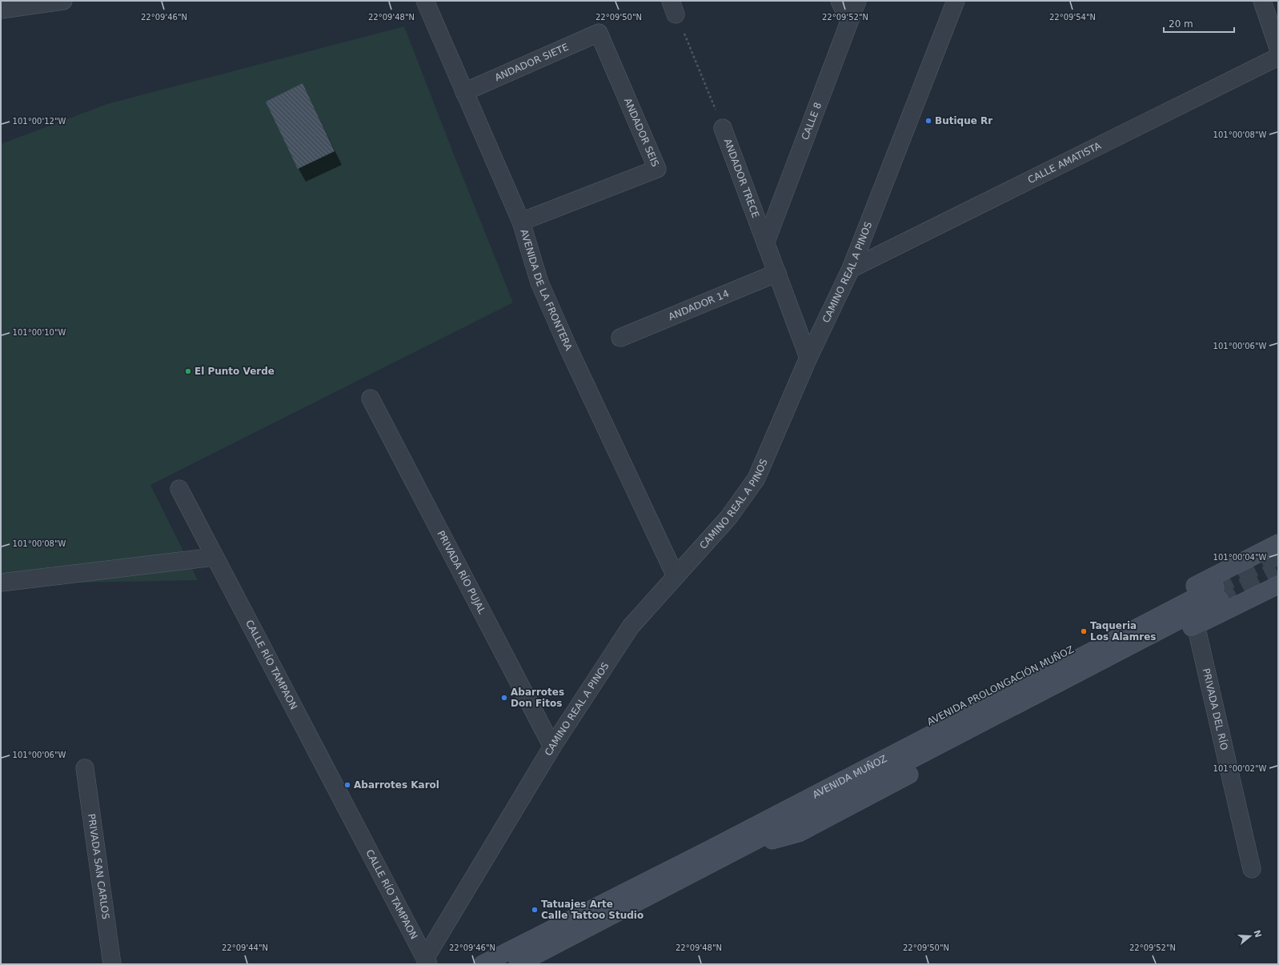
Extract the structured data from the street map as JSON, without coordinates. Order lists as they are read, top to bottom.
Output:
{
  "streets": {
    "street": [
      "ANDADOR SIETE",
      "CALLE 8",
      "ANDADOR SEIS",
      "CALLE AMATISTA",
      "ANDADOR TRECE",
      "CAMINO REAL A PINOS",
      "AVENIDA DE LA FRONTERA",
      "ANDADOR 14",
      "PRIVADA RÍO PUJAL",
      "CALLE RÍO TAMPAON",
      "AVENIDA PROLONGACIÓN MUÑOZ",
      "PRIVADA DEL RÍO",
      "AVENIDA MUÑOZ",
      "PRIVADA SAN CARLOS"
    ]
  },
  "crossings": [
    ["ANDADOR SIETE", "ANDADOR SEIS"],
    ["ANDADOR SIETE", "AVENIDA DE LA FRONTERA"],
    ["CALLE 8", "ANDADOR TRECE"],
    ["ANDADOR SEIS", "AVENIDA DE LA FRONTERA"],
    ["CALLE AMATISTA", "CAMINO REAL A PINOS"],
    ["ANDADOR TRECE", "CAMINO REAL A PINOS"],
    ["ANDADOR TRECE", "ANDADOR 14"],
    ["CAMINO REAL A PINOS", "AVENIDA DE LA FRONTERA"],
    ["CAMINO REAL A PINOS", "PRIVADA RÍO PUJAL"],
    ["CAMINO REAL A PINOS", "CALLE RÍO TAMPAON"],
    ["AVENIDA PROLONGACIÓN MUÑOZ", "AVENIDA MUÑOZ"]
  ],
  "places": [
    "Butique Rr",
    "El Punto Verde",
    "Taqueria Los Alamres",
    "Abarrotes Don Fitos",
    "Abarrotes Karol",
    "Tatuajes Arte Calle Tattoo Studio"
  ],
  "scale_bar": "20 m",
  "north": "right",
  "coordinates": [
    "22°09'46\"N",
    "22°09'48\"N",
    "22°09'50\"N",
    "22°09'52\"N",
    "22°09'54\"N",
    "101°00'12\"W",
    "101°00'08\"W",
    "101°00'10\"W",
    "101°00'06\"W",
    "101°00'04\"W",
    "101°00'02\"W",
    "22°09'44\"N"
  ]
}
